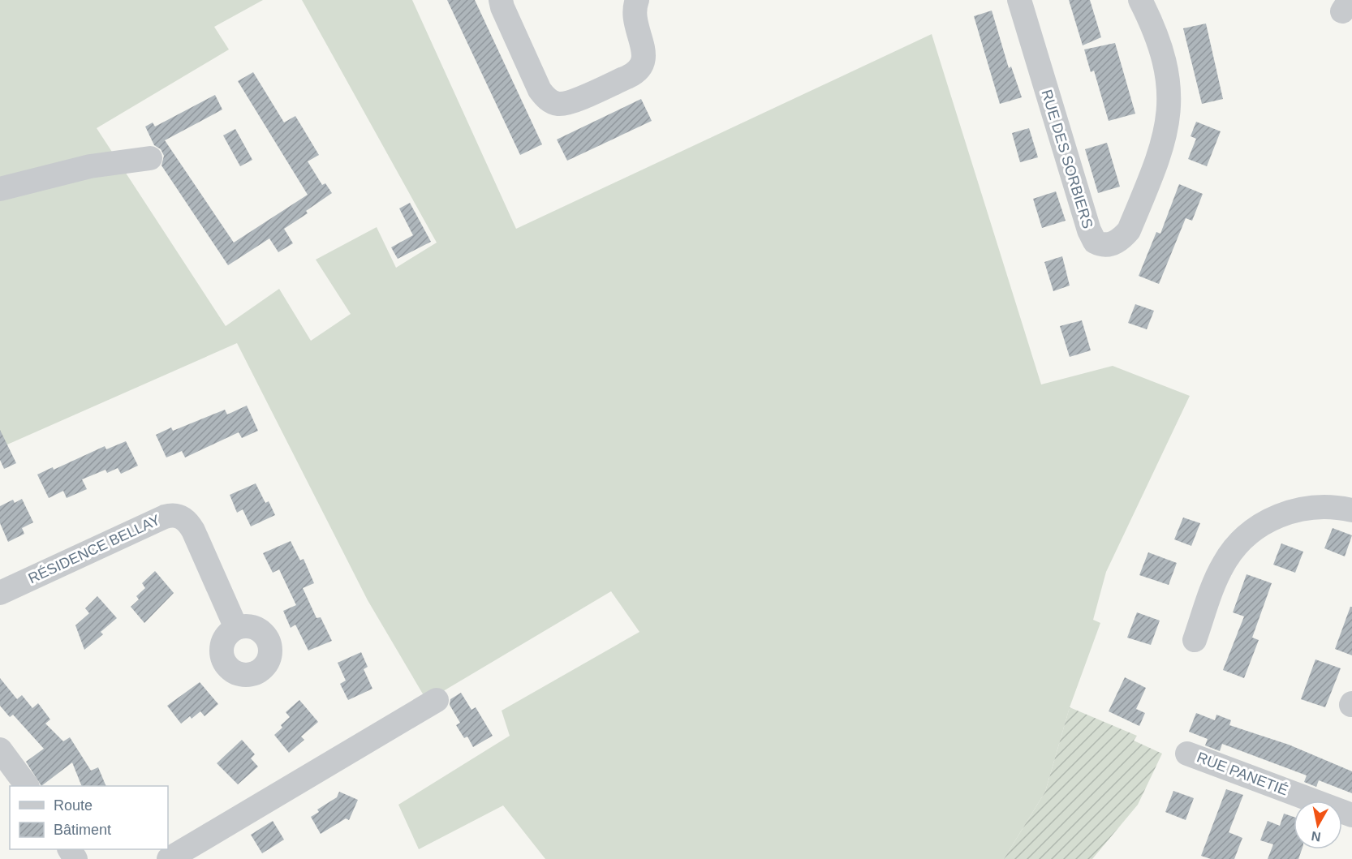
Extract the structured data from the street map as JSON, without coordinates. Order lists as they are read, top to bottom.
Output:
{
  "streets": {
    "street": ["RUE DES SORBIERS", "RÉSIDENCE BELLAY", "RUE PANETIÉ"]
  },
  "legend": ["Route", "Bâtiment"],
  "north": "bottom"
}
